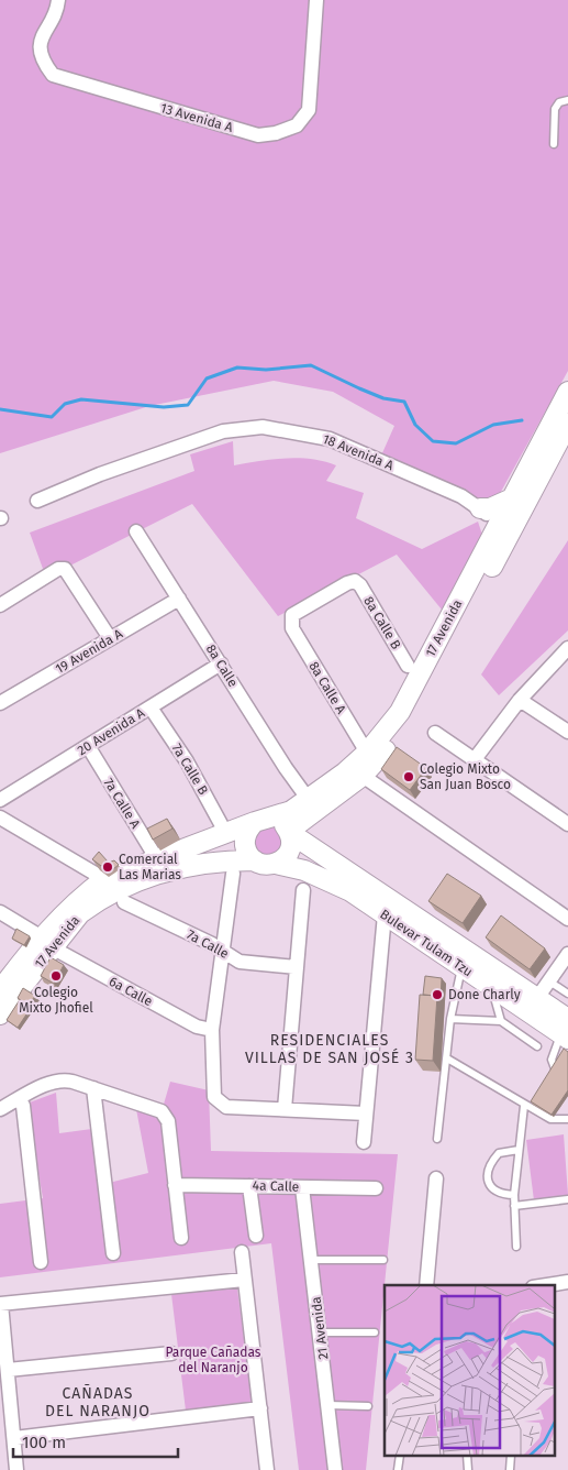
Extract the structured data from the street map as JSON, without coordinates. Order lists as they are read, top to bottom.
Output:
{
  "streets": {
    "main road": ["17 Avenida", "Bulevar Tulam Tzu"],
    "street": [
      "13 Avenida A",
      "18 Avenida A",
      "8a Calle B",
      "19 Avenida A",
      "8a Calle",
      "8a Calle A",
      "20 Avenida A",
      "7a Calle B",
      "7a Calle A",
      "7a Calle",
      "6a Calle",
      "4a Calle",
      "21 Avenida"
    ]
  },
  "crossings": [
    ["18 Avenida A", "17 Avenida"],
    ["8a Calle B", "8a Calle A"],
    ["17 Avenida", "8a Calle"],
    ["17 Avenida", "8a Calle A"],
    ["17 Avenida", "7a Calle B"],
    ["17 Avenida", "7a Calle A"],
    ["17 Avenida", "Bulevar Tulam Tzu"],
    ["17 Avenida", "6a Calle"],
    ["19 Avenida A", "8a Calle"],
    ["8a Calle", "20 Avenida A"],
    ["20 Avenida A", "7a Calle B"],
    ["20 Avenida A", "7a Calle A"],
    ["4a Calle", "21 Avenida"]
  ],
  "districts": ["RESIDENCIALES VILLAS DE SAN JOSÉ 3", "CAÑADAS DEL NARANJO"],
  "parks": ["Parque Cañadas del Naranjo"],
  "places": [
    "Colegio Mixto San Juan Bosco",
    "Comercial Las Marias",
    "Colegio Mixto Jhofiel",
    "Done Charly"
  ],
  "scale_bar": "100 m"
}
